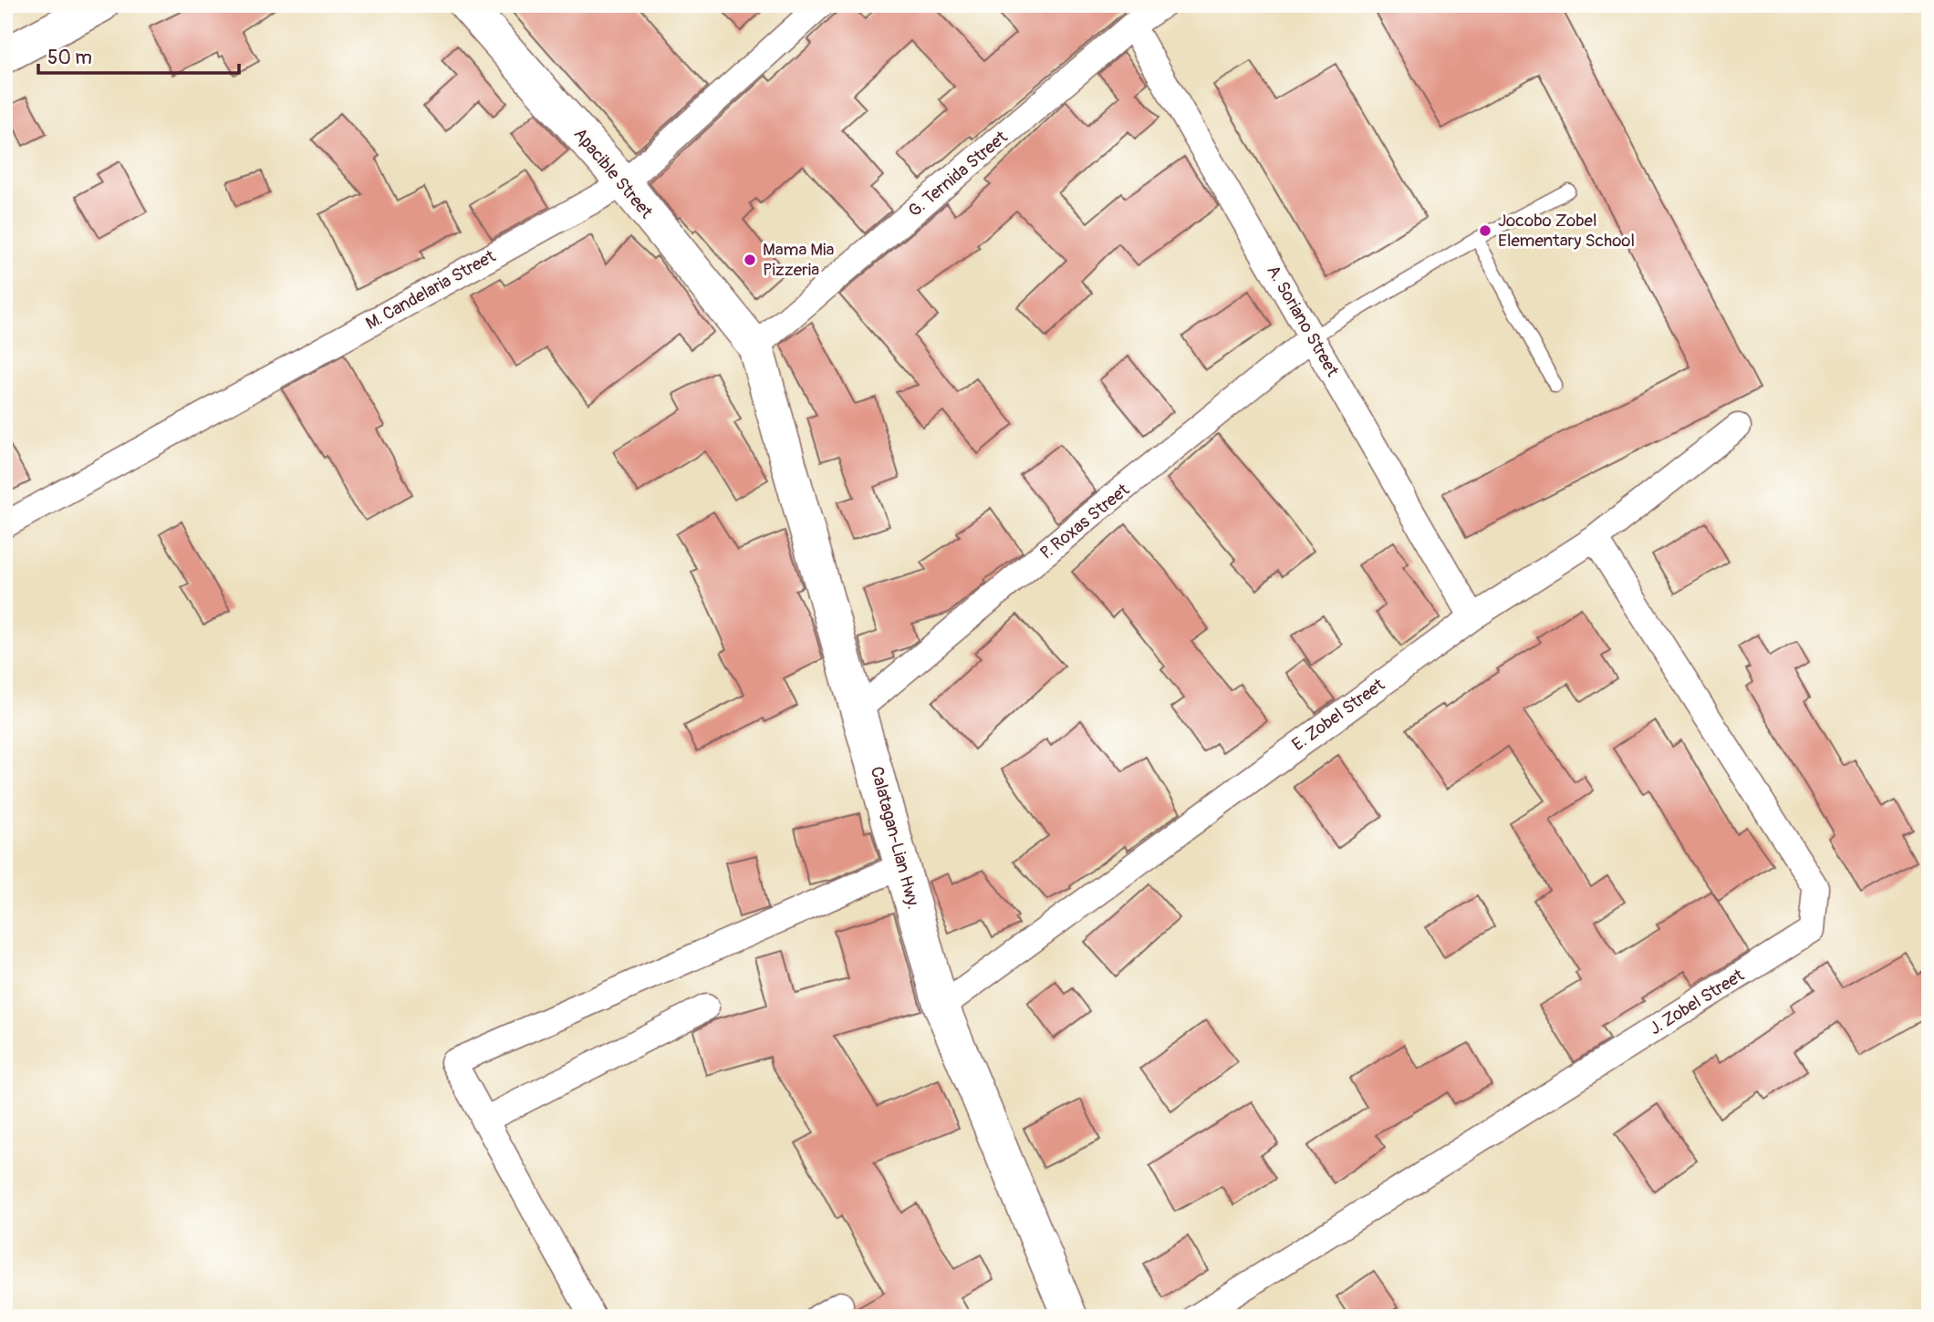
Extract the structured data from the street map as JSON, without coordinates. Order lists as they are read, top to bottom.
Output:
{
  "streets": {
    "main road": ["Apacible Street", "Calatagan-Lian Hwy."],
    "street": [
      "G. Ternida Street",
      "M. Candelaria Street",
      "A. Soriano Street",
      "P. Roxas Street",
      "E. Zobel Street",
      "J. Zobel Street"
    ]
  },
  "crossings": [
    ["Apacible Street", "G. Ternida Street"],
    ["Apacible Street", "M. Candelaria Street"],
    ["Apacible Street", "Calatagan-Lian Hwy."],
    ["G. Ternida Street", "A. Soriano Street"],
    ["G. Ternida Street", "Calatagan-Lian Hwy."],
    ["A. Soriano Street", "P. Roxas Street"],
    ["A. Soriano Street", "E. Zobel Street"],
    ["P. Roxas Street", "Calatagan-Lian Hwy."],
    ["E. Zobel Street", "Calatagan-Lian Hwy."],
    ["E. Zobel Street", "J. Zobel Street"]
  ],
  "places": ["Jocobo Zobel Elementary School", "Mama Mia Pizzeria"],
  "scale_bar": "50 m"
}
